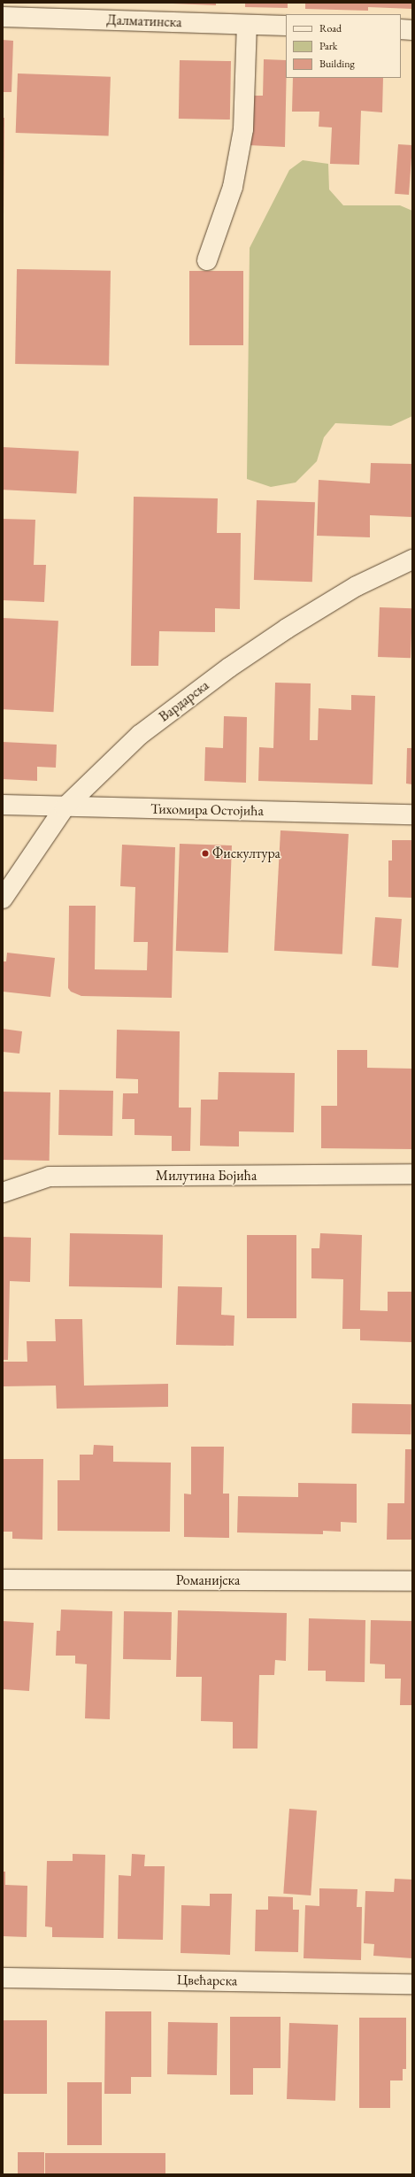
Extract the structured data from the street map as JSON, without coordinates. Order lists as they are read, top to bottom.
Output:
{
  "streets": {
    "street": [
      "Далматинска",
      "Вардарска",
      "Тихомира Остојића",
      "Милутина Бојића",
      "Романијска",
      "Цвећарска"
    ]
  },
  "crossings": [
    ["Вардарска", "Тихомира Остојића"]
  ],
  "places": ["Фискултура"],
  "legend": ["Road", "Park", "Building"]
}
